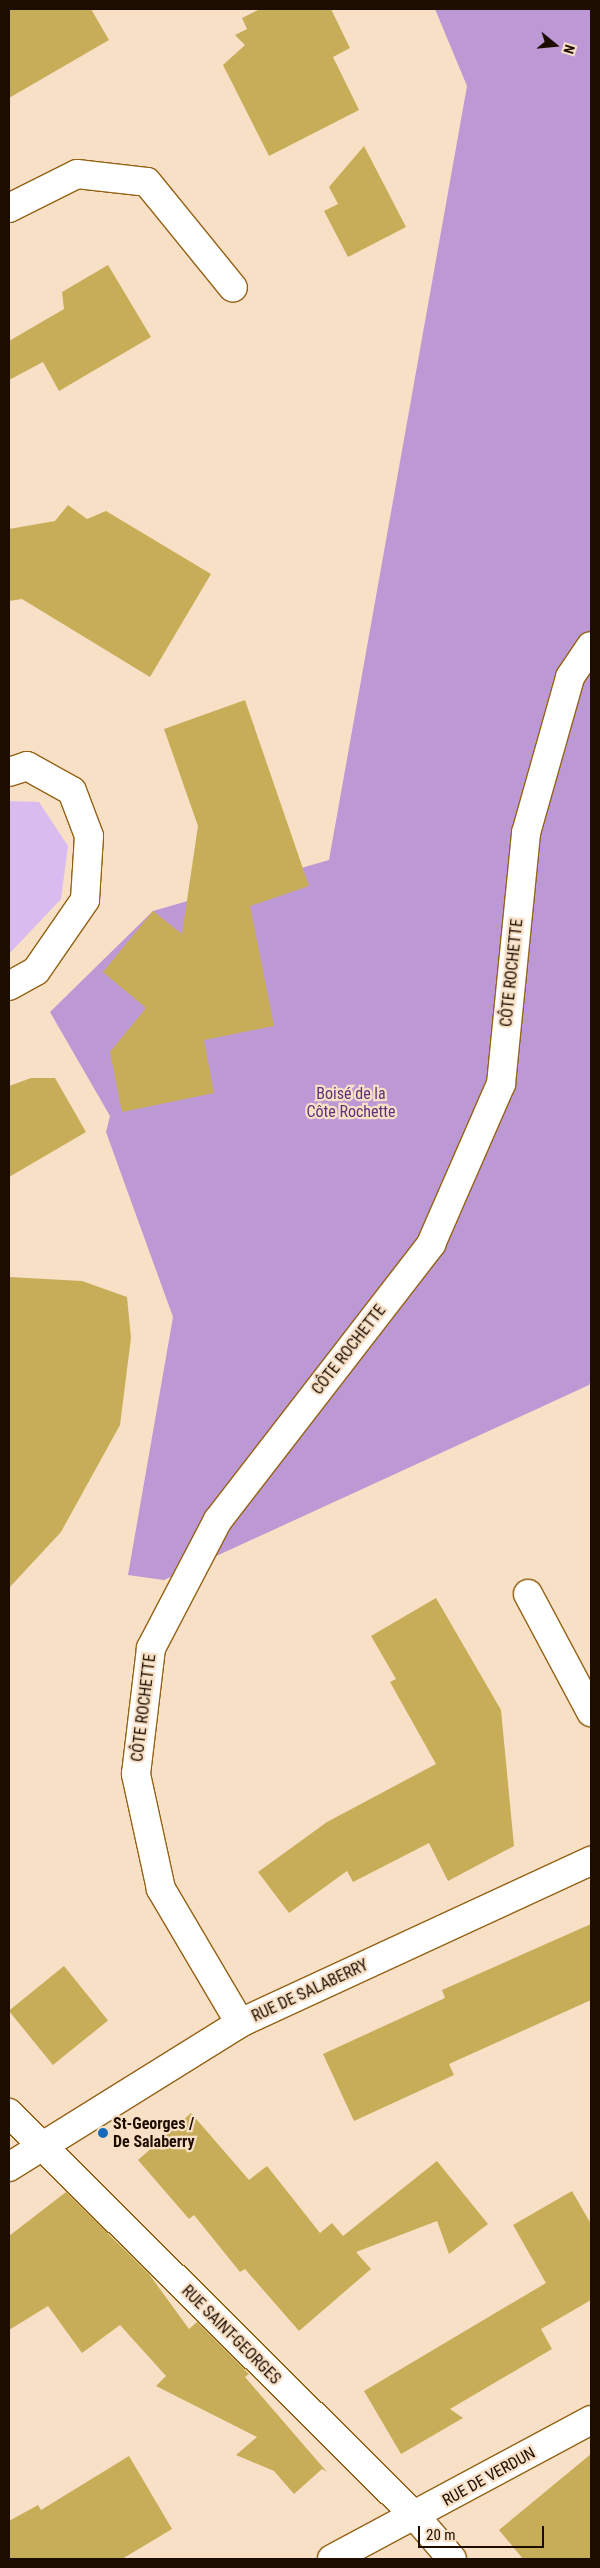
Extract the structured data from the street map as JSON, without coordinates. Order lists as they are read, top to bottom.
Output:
{
  "streets": {
    "street": [
      "CÔTE ROCHETTE",
      "RUE DE SALABERRY",
      "RUE SAINT-GEORGES",
      "RUE DE VERDUN"
    ]
  },
  "crossings": [
    ["CÔTE ROCHETTE", "RUE DE SALABERRY"],
    ["RUE DE SALABERRY", "RUE SAINT-GEORGES"],
    ["RUE SAINT-GEORGES", "RUE DE VERDUN"]
  ],
  "parks": ["Boisé de la Côte Rochette"],
  "places": ["St-Georges / De Salaberry"],
  "scale_bar": "20 m",
  "north": "right"
}
